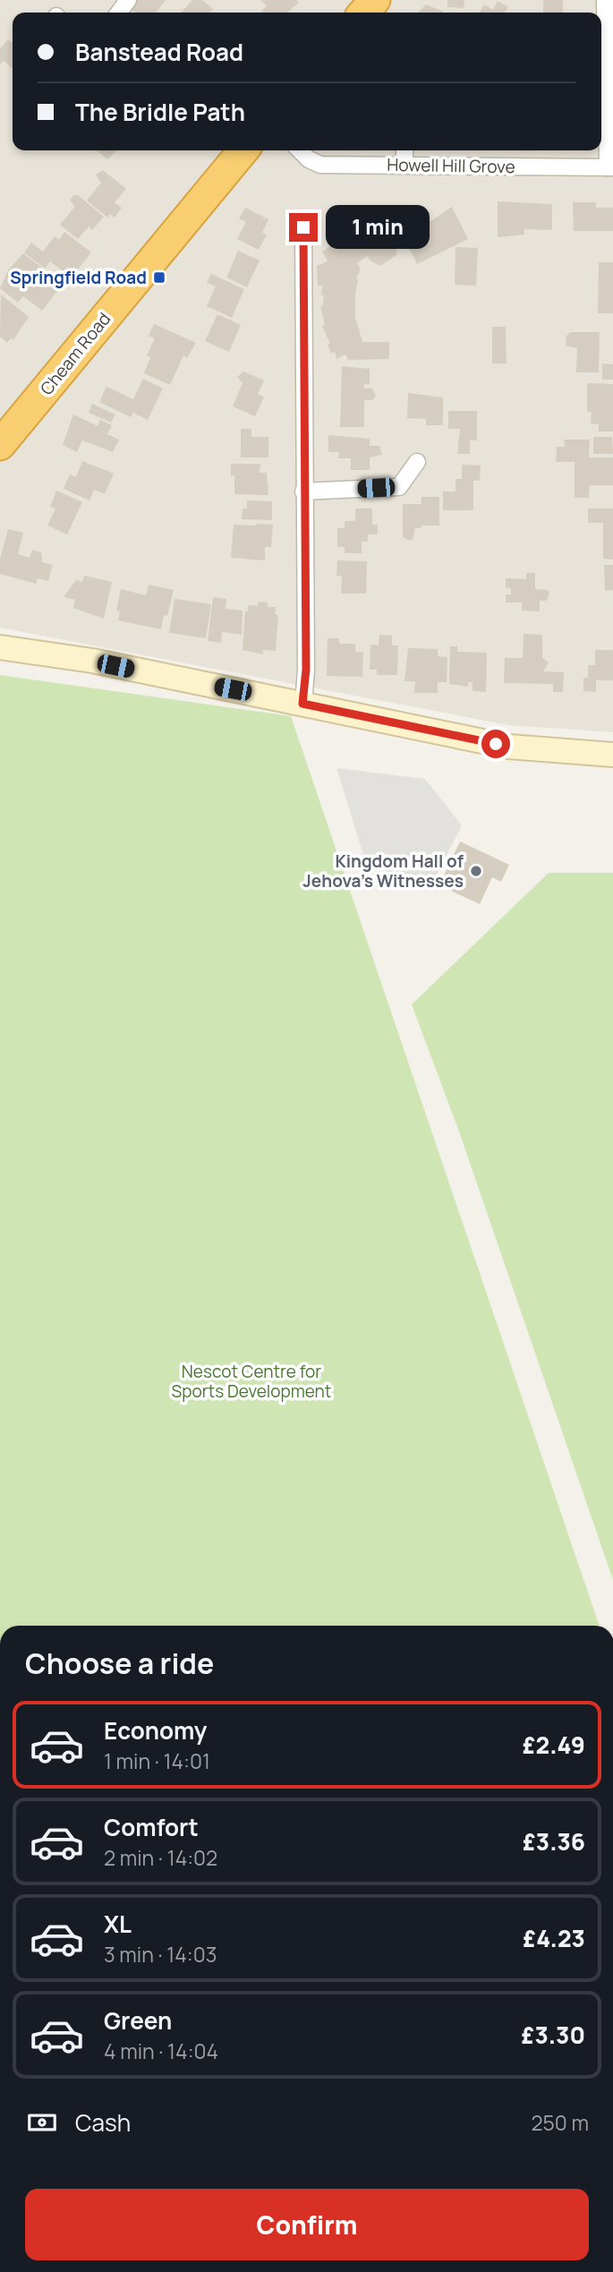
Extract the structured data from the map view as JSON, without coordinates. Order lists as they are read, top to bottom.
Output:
{
  "streets": {
    "highway": ["Cheam Road"],
    "street": ["Howell Hill Grove"]
  },
  "parks": ["Nescot Centre for Sports Development"],
  "places": {
    "transit": ["Springfield Road"],
    "other": ["Kingdom Hall of Jehova's Witnesses"]
  },
  "page": {
    "banner": ["Banstead Road", "The Bridle Path"],
    "bubble": "1 min",
    "heading": "Choose a ride",
    "list": [
      {
        "name": "Economy",
        "note": "1 min · 14:01",
        "value": "£2.49"
      },
      {
        "name": "Comfort",
        "note": "2 min · 14:02",
        "value": "£3.36"
      },
      {
        "name": "XL",
        "note": "3 min · 14:03",
        "value": "£4.23"
      },
      {
        "name": "Green",
        "note": "4 min · 14:04",
        "value": "£3.30"
      }
    ],
    "pay": ["Cash", "250 m"],
    "buttons": "Confirm"
  }
}
